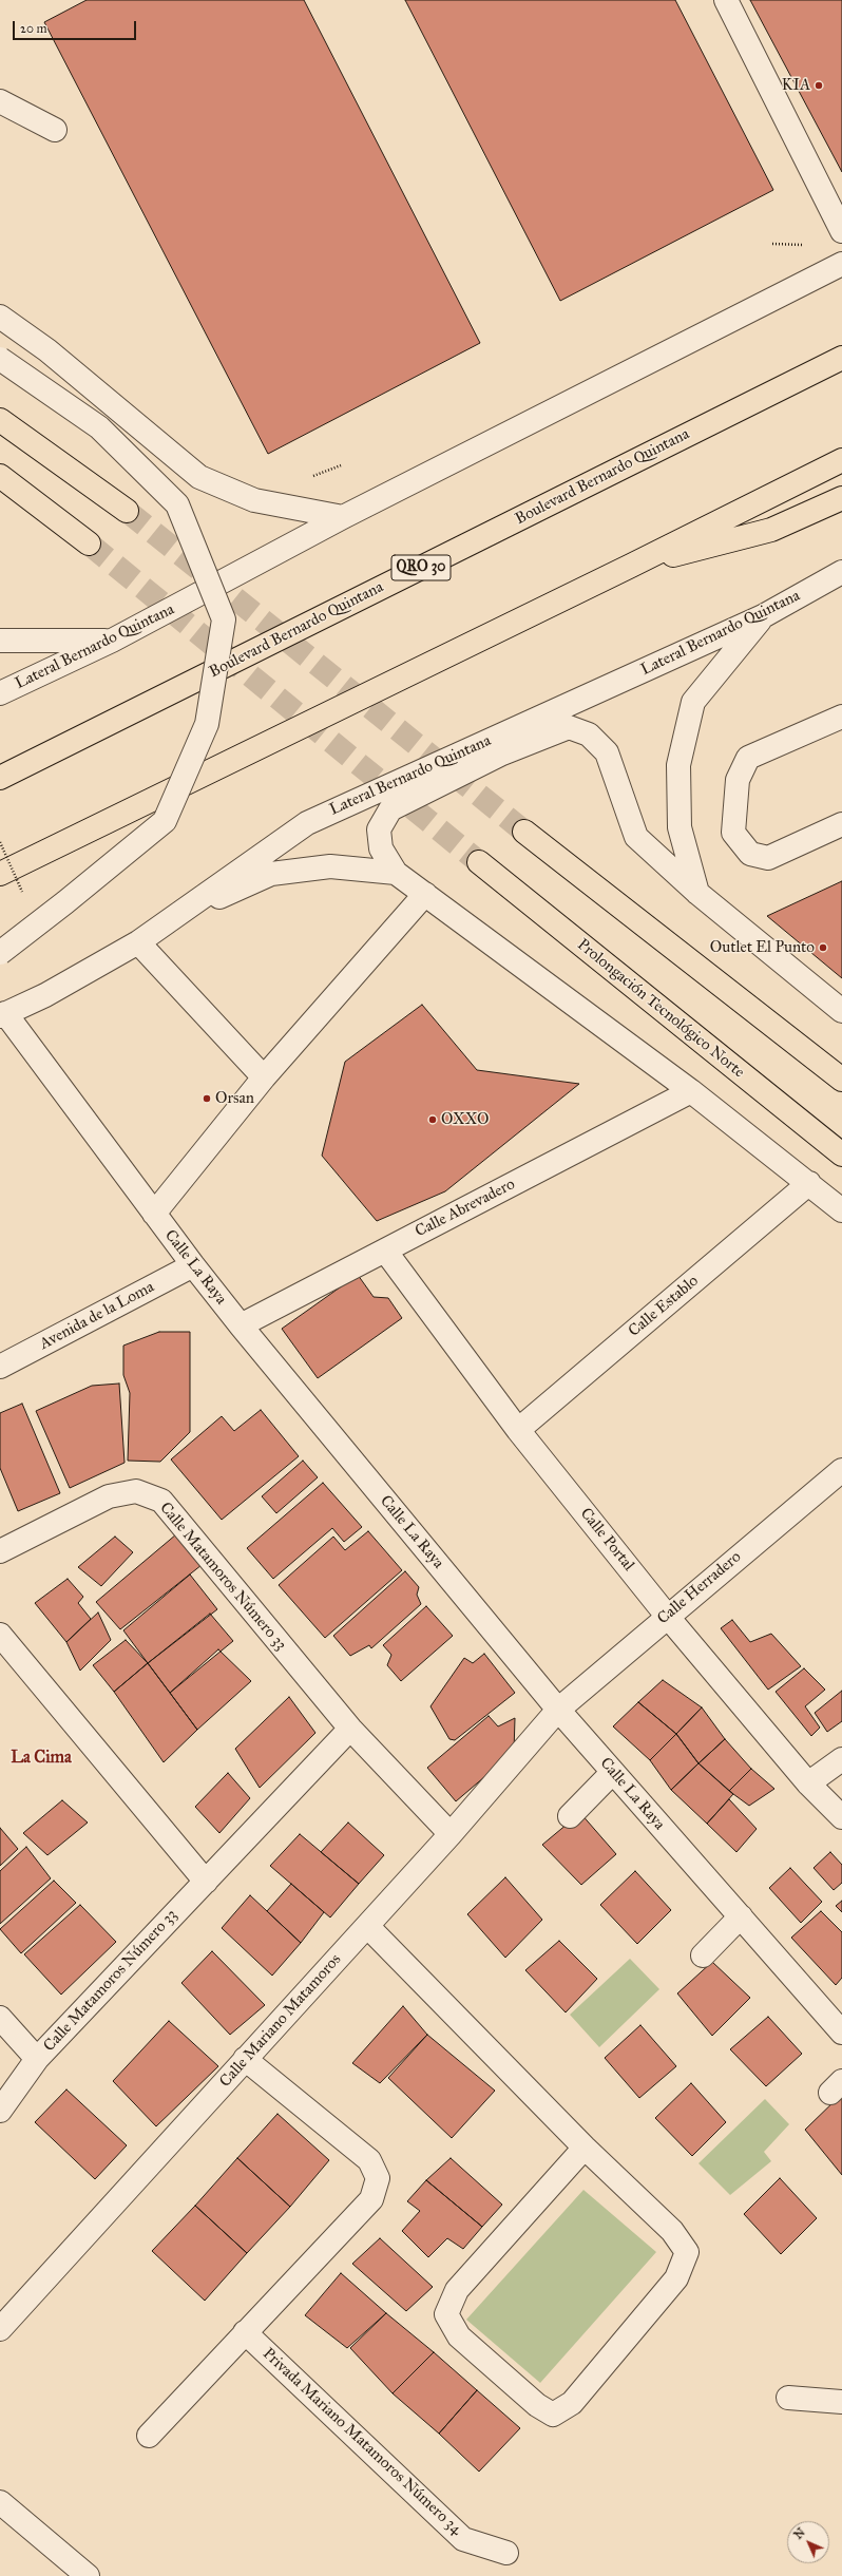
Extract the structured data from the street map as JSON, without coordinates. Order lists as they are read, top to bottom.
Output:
{
  "streets": {
    "main road": ["Boulevard Bernardo Quintana", "QRO 30", "Prolongación Tecnológico Norte"],
    "street": [
      "Lateral Bernardo Quintana",
      "Calle Abrevadero",
      "Calle La Raya",
      "Calle Establo",
      "Avenida de la Loma",
      "Calle Portal",
      "Calle Matamoros Número 33",
      "Calle Herradero",
      "Calle Mariano Matamoros",
      "Privada Mariano Matamoros Número 34"
    ]
  },
  "crossings": [
    ["Lateral Bernardo Quintana", "Calle La Raya"],
    ["Calle Abrevadero", "Calle La Raya"],
    ["Calle Abrevadero", "Calle Portal"],
    ["Calle La Raya", "Avenida de la Loma"],
    ["Calle La Raya", "Calle Herradero"],
    ["Calle La Raya", "Calle Mariano Matamoros"],
    ["Calle Establo", "Calle Portal"],
    ["Calle Portal", "Calle Herradero"],
    ["Calle Matamoros Número 33", "Calle Mariano Matamoros"],
    ["Calle Herradero", "Calle Mariano Matamoros"]
  ],
  "districts": ["La Cima"],
  "places": [
    "KIA",
    "Outlet El Punto",
    "Orsan",
    "OXXO"
  ],
  "scale_bar": "20 m",
  "north": "top left"
}
